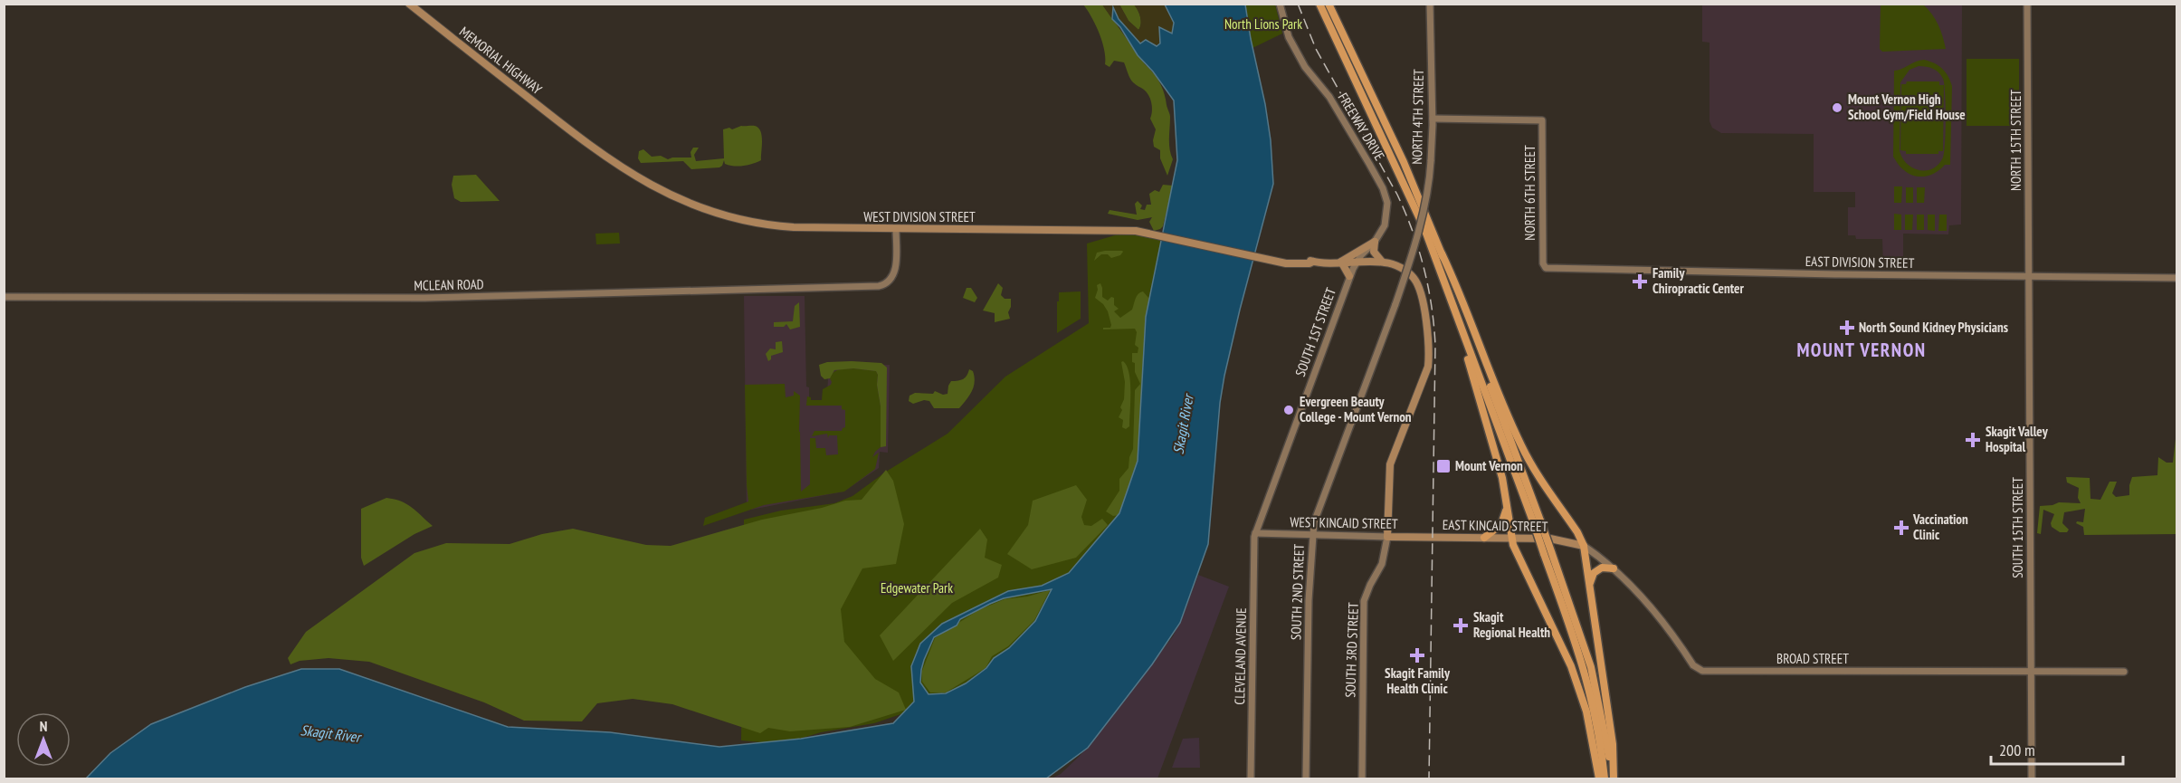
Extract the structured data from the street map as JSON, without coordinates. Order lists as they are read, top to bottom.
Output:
{
  "streets": {
    "main road": [
      "MEMORIAL HIGHWAY",
      "WEST DIVISION STREET",
      "WEST KINCAID STREET",
      "EAST KINCAID STREET",
      "SOUTH 3RD STREET",
      "BROAD STREET"
    ],
    "street": [
      "NORTH 4TH STREET",
      "FREEWAY DRIVE",
      "NORTH 15TH STREET",
      "NORTH 6TH STREET",
      "EAST DIVISION STREET",
      "MCLEAN ROAD",
      "SOUTH 1ST STREET",
      "SOUTH 15TH STREET",
      "SOUTH 2ND STREET",
      "CLEVELAND AVENUE"
    ]
  },
  "crossings": [
    ["MEMORIAL HIGHWAY", "WEST DIVISION STREET"],
    ["NORTH 4TH STREET", "NORTH 6TH STREET"],
    ["NORTH 4TH STREET", "SOUTH 2ND STREET"],
    ["FREEWAY DRIVE", "WEST DIVISION STREET"],
    ["FREEWAY DRIVE", "SOUTH 1ST STREET"],
    ["NORTH 15TH STREET", "EAST DIVISION STREET"],
    ["NORTH 15TH STREET", "SOUTH 15TH STREET"],
    ["NORTH 6TH STREET", "EAST DIVISION STREET"],
    ["WEST DIVISION STREET", "MCLEAN ROAD"],
    ["WEST DIVISION STREET", "SOUTH 1ST STREET"],
    ["WEST DIVISION STREET", "SOUTH 3RD STREET"],
    ["EAST DIVISION STREET", "SOUTH 15TH STREET"],
    ["SOUTH 1ST STREET", "WEST KINCAID STREET"],
    ["SOUTH 1ST STREET", "CLEVELAND AVENUE"],
    ["WEST KINCAID STREET", "EAST KINCAID STREET"],
    ["WEST KINCAID STREET", "SOUTH 2ND STREET"],
    ["WEST KINCAID STREET", "SOUTH 3RD STREET"],
    ["WEST KINCAID STREET", "CLEVELAND AVENUE"],
    ["EAST KINCAID STREET", "BROAD STREET"],
    ["SOUTH 15TH STREET", "BROAD STREET"]
  ],
  "districts": ["MOUNT VERNON"],
  "water": ["Skagit River"],
  "parks": ["North Lions Park", "Edgewater Park"],
  "places": {
    "other": ["Mount Vernon High School Gym/Field House", "Evergreen Beauty College - Mount Vernon"],
    "health": [
      "Family Chiropractic Center",
      "North Sound Kidney Physicians",
      "Skagit Valley Hospital",
      "Vaccination Clinic",
      "Skagit Regional Health",
      "Skagit Family Health Clinic"
    ],
    "transit": ["Mount Vernon"]
  },
  "scale_bar": "200 m",
  "north": "top"
}
